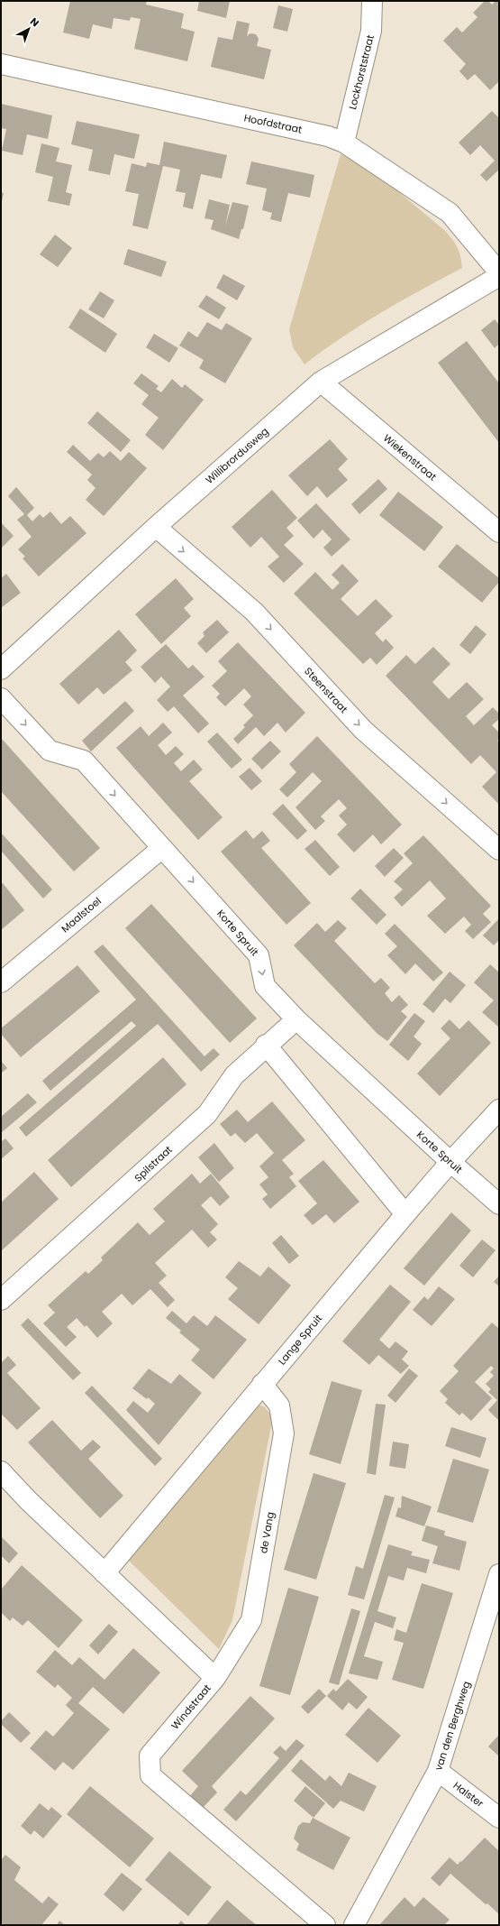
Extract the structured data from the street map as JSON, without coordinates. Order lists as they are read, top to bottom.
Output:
{
  "streets": {
    "street": [
      "Lockhorststraat",
      "Hoofdstraat",
      "Willibrordusweg",
      "Wiekenstraat",
      "Steenstraat",
      "Maalstoel",
      "Korte Spruit",
      "Spilstraat",
      "Lange Spruit",
      "de Vang",
      "Windstraat",
      "van den Berghweg",
      "Halster"
    ]
  },
  "crossings": [
    ["Lockhorststraat", "Hoofdstraat"],
    ["Willibrordusweg", "Wiekenstraat"],
    ["Willibrordusweg", "Steenstraat"],
    ["Maalstoel", "Korte Spruit"],
    ["Korte Spruit", "Spilstraat"],
    ["Korte Spruit", "Lange Spruit"],
    ["Lange Spruit", "de Vang"],
    ["Lange Spruit", "Windstraat"],
    ["de Vang", "Windstraat"],
    ["van den Berghweg", "Halster"]
  ],
  "one_way": ["Steenstraat", "Korte Spruit"],
  "north": "top right"
}
